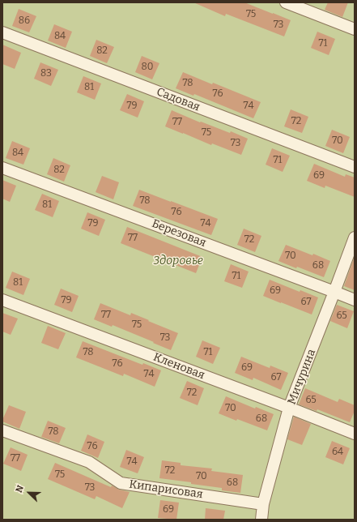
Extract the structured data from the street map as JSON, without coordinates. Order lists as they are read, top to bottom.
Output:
{
  "streets": {
    "street": [
      "Садовая",
      "Березовая",
      "Кленовая",
      "Мичурина",
      "Кипарисовая"
    ]
  },
  "crossings": [
    ["Березовая", "Мичурина"],
    ["Кленовая", "Мичурина"],
    ["Мичурина", "Кипарисовая"]
  ],
  "parks": ["Здоровье"],
  "house_numbers": [
    "75",
    "86",
    "73",
    "84",
    "71",
    "82",
    "80",
    "83",
    "78",
    "81",
    "76",
    "79",
    "74",
    "72",
    "77",
    "75",
    "70",
    "73",
    "84",
    "71",
    "82",
    "69",
    "78",
    "81",
    "76",
    "79",
    "74",
    "77",
    "72",
    "70",
    "68",
    "71",
    "81",
    "69",
    "79",
    "67",
    "77",
    "65",
    "75",
    "73",
    "78",
    "71",
    "76",
    "69",
    "74",
    "67",
    "72",
    "65",
    "70",
    "68",
    "78",
    "76",
    "64",
    "77",
    "74",
    "72",
    "75",
    "70",
    "68",
    "73",
    "69"
  ],
  "north": "top left"
}
